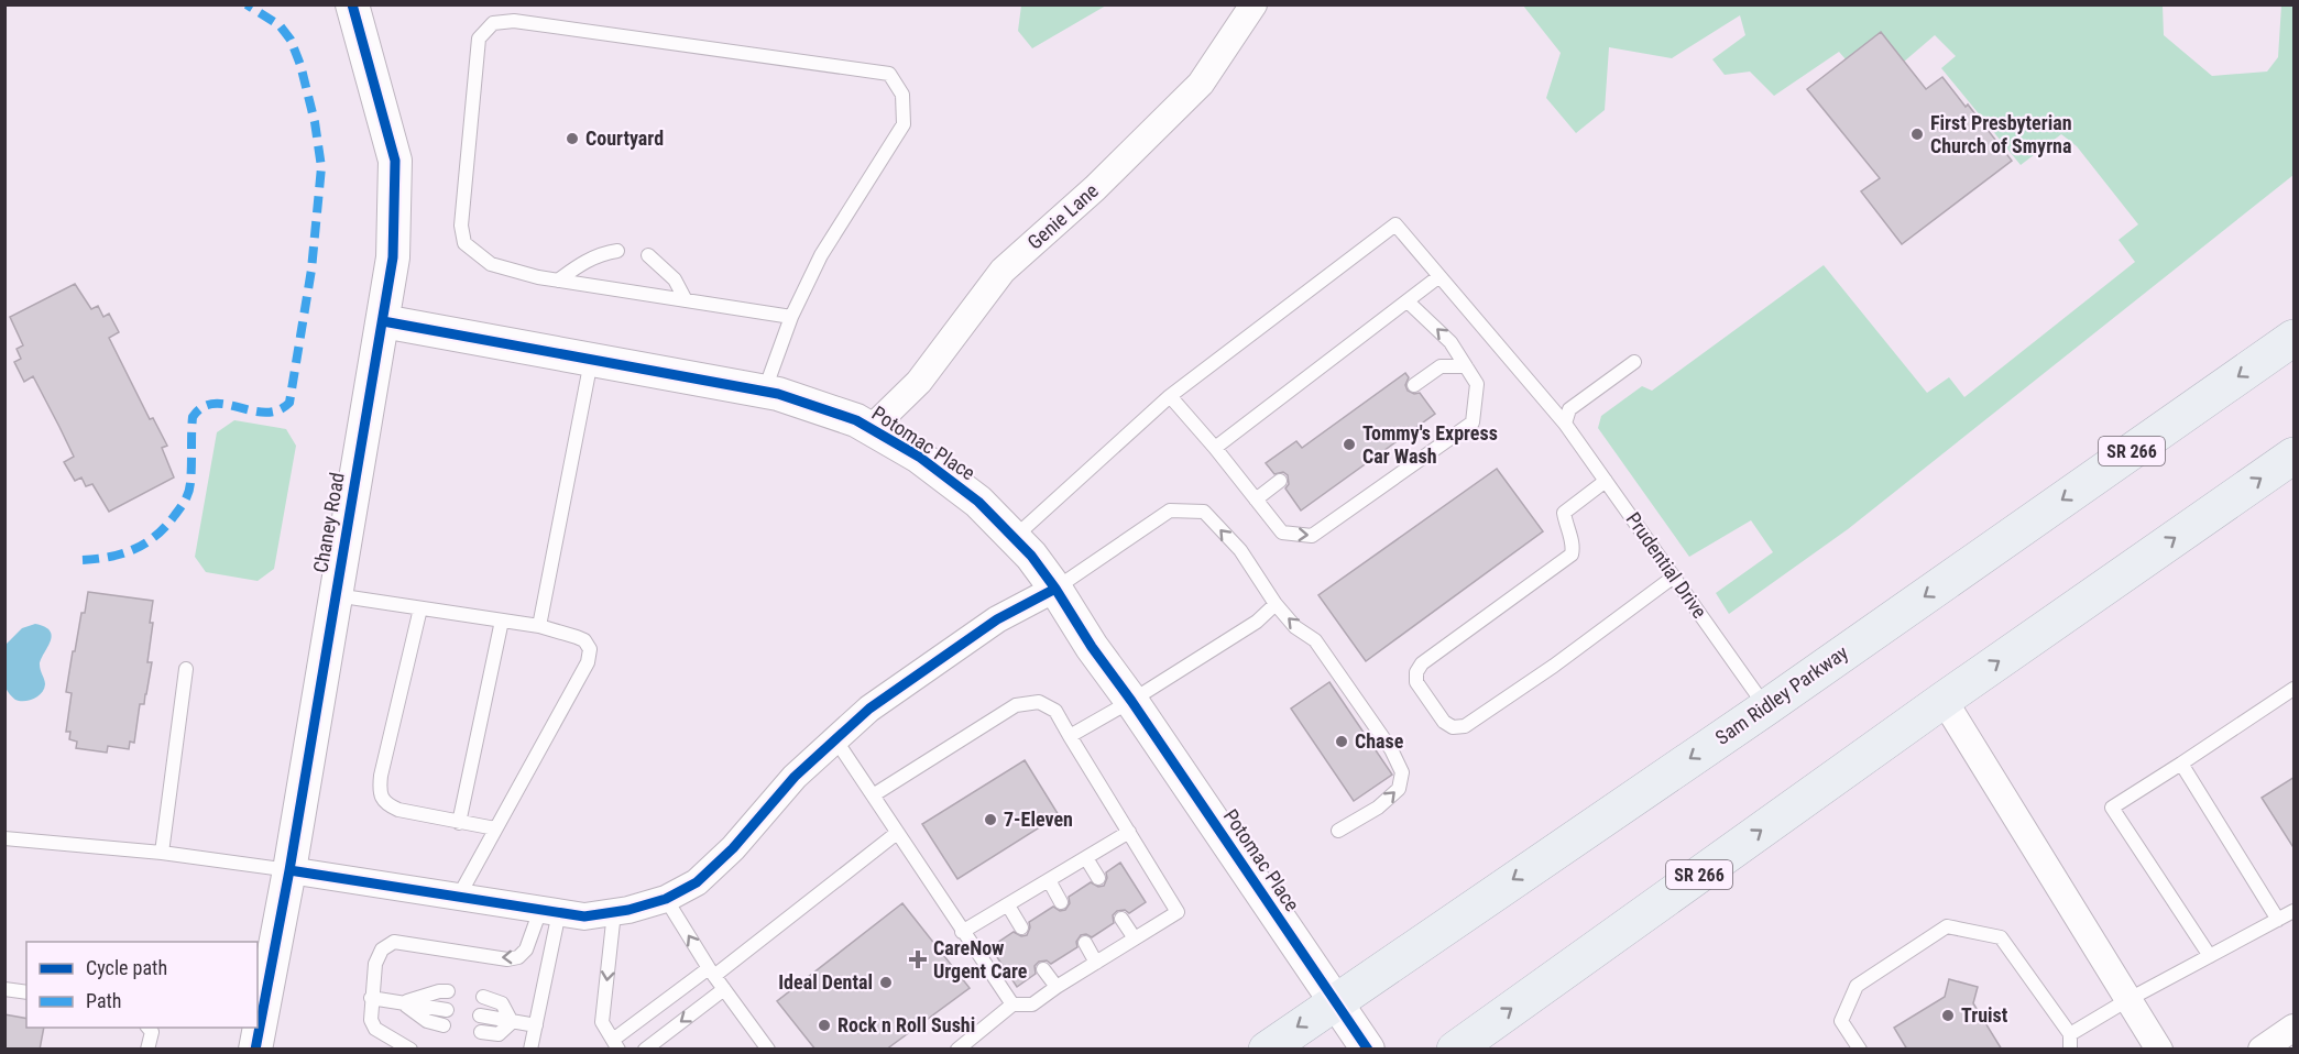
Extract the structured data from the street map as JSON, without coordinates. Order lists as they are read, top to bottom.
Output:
{
  "streets": {
    "main road": ["SR 266", "Sam Ridley Parkway"],
    "street": ["Genie Lane", "Potomac Place", "Chaney Road"],
    "lane": ["Prudential Drive"]
  },
  "crossings": [
    ["Genie Lane", "Potomac Place"],
    ["Potomac Place", "Chaney Road"],
    ["Potomac Place", "Sam Ridley Parkway"],
    ["Prudential Drive", "Sam Ridley Parkway"]
  ],
  "places": {
    "other": [
      "First Presbyterian Church of Smyrna",
      "Courtyard",
      "Tommy's Express Car Wash",
      "Chase",
      "7-Eleven",
      "Ideal Dental",
      "Truist",
      "Rock n Roll Sushi"
    ],
    "health": ["CareNow Urgent Care"]
  },
  "legend": ["Cycle path", "Path"]
}
